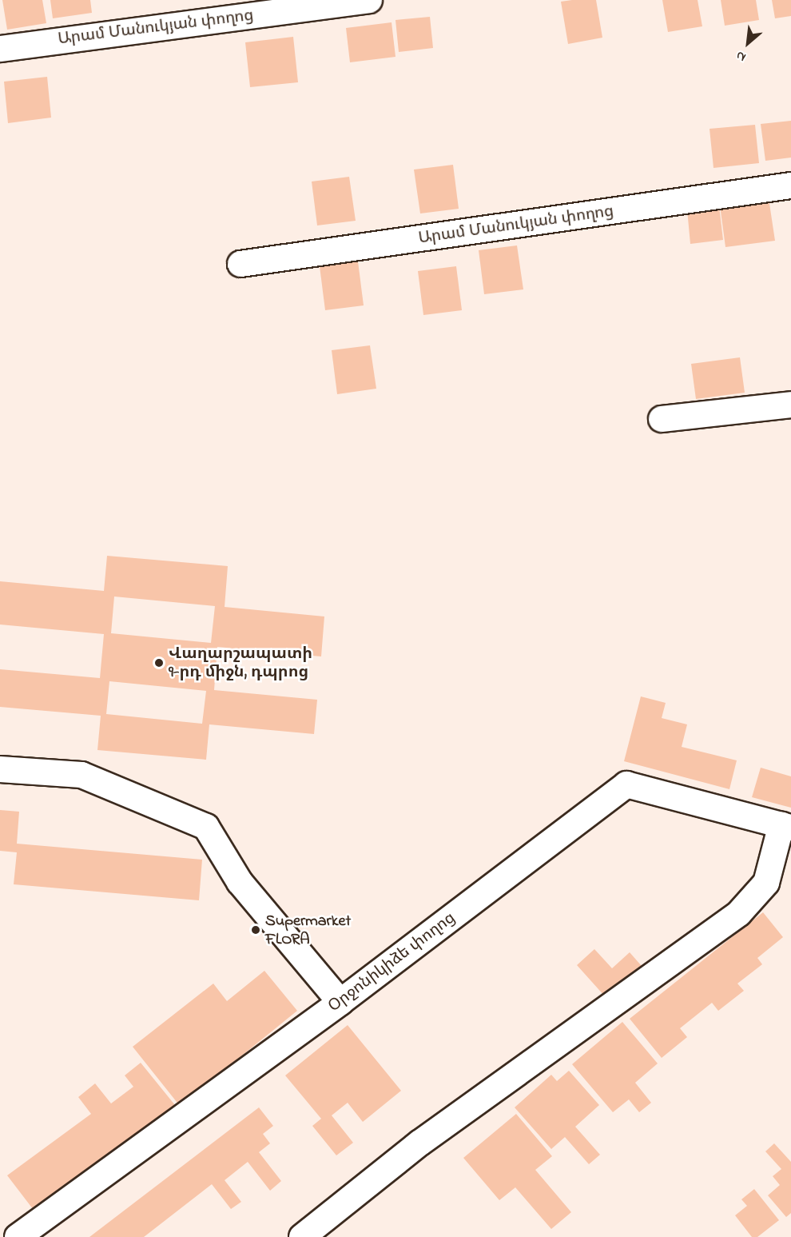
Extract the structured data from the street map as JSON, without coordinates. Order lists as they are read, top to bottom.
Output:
{
  "streets": {
    "street": ["Արամ Մանուկյան փողոց", "Օրջոնիկիձե փողոց"]
  },
  "places": ["Վաղարշապատի 9-րդ միջն, դպրոց", "Supermarket FLORA"],
  "north": "bottom left"
}
